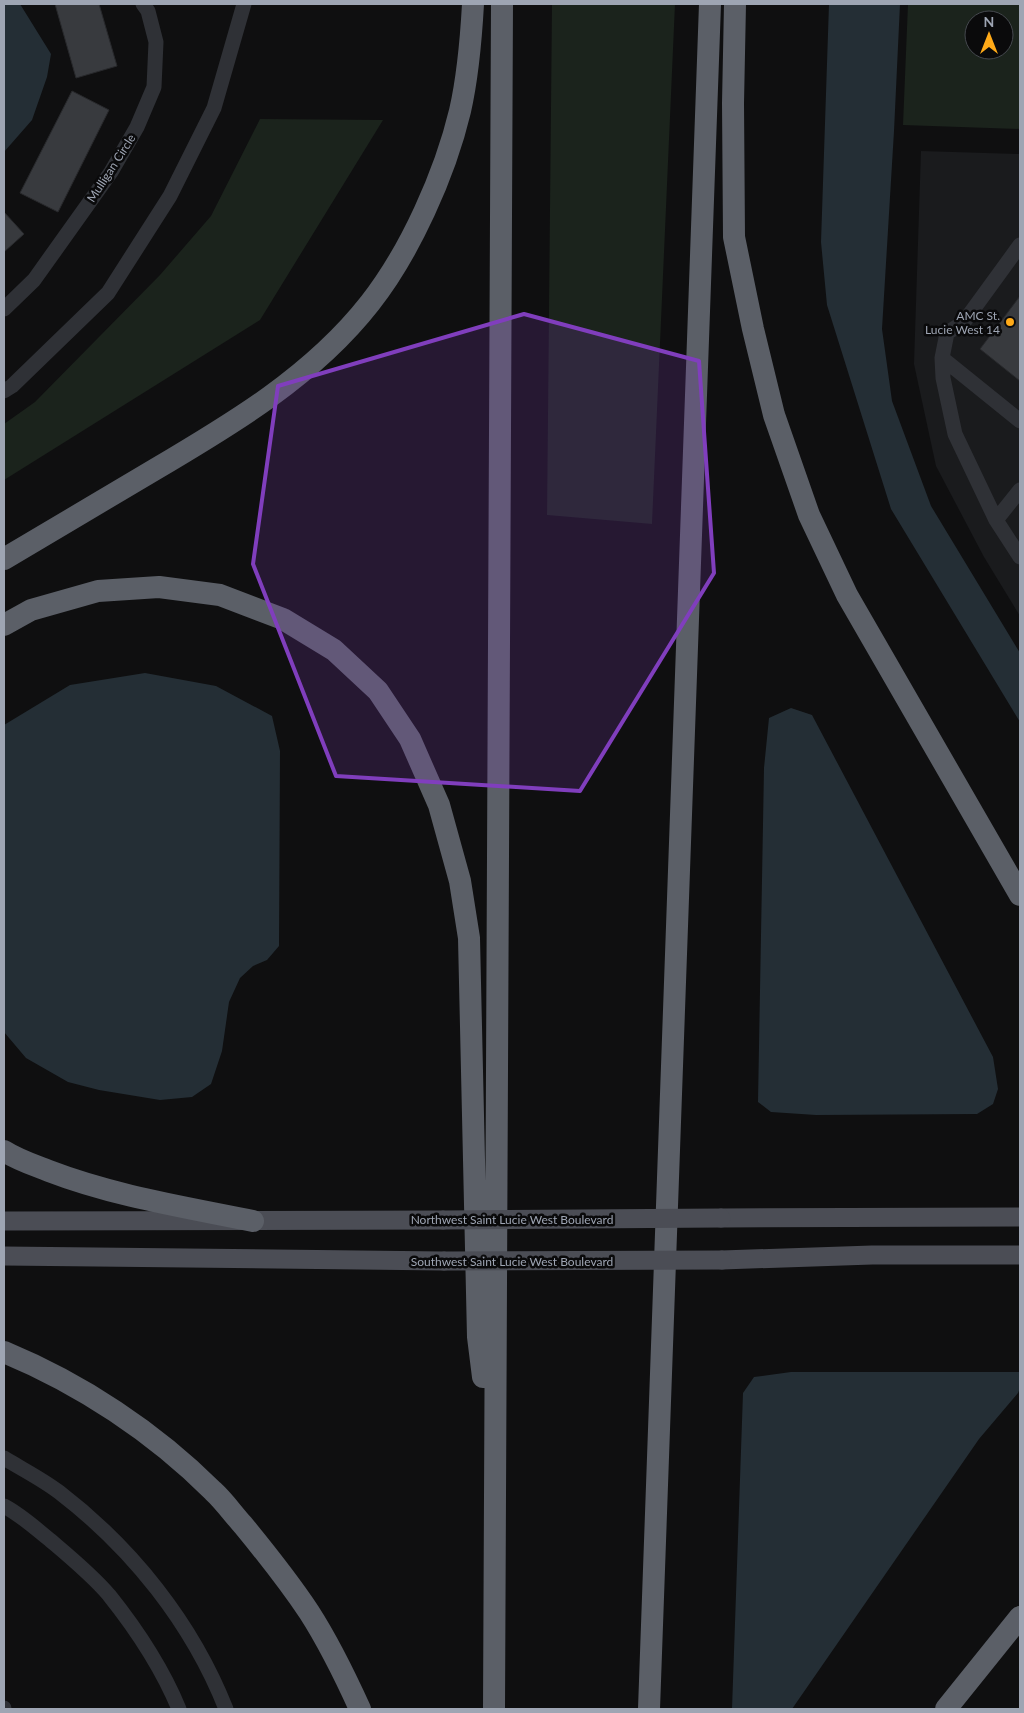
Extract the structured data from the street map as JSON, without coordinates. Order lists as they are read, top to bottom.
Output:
{
  "streets": {
    "main road": ["Northwest Saint Lucie West Boulevard", "Southwest Saint Lucie West Boulevard"],
    "street": ["Mulligan Circle"]
  },
  "places": ["AMC St. Lucie West 14"],
  "north": "top"
}
